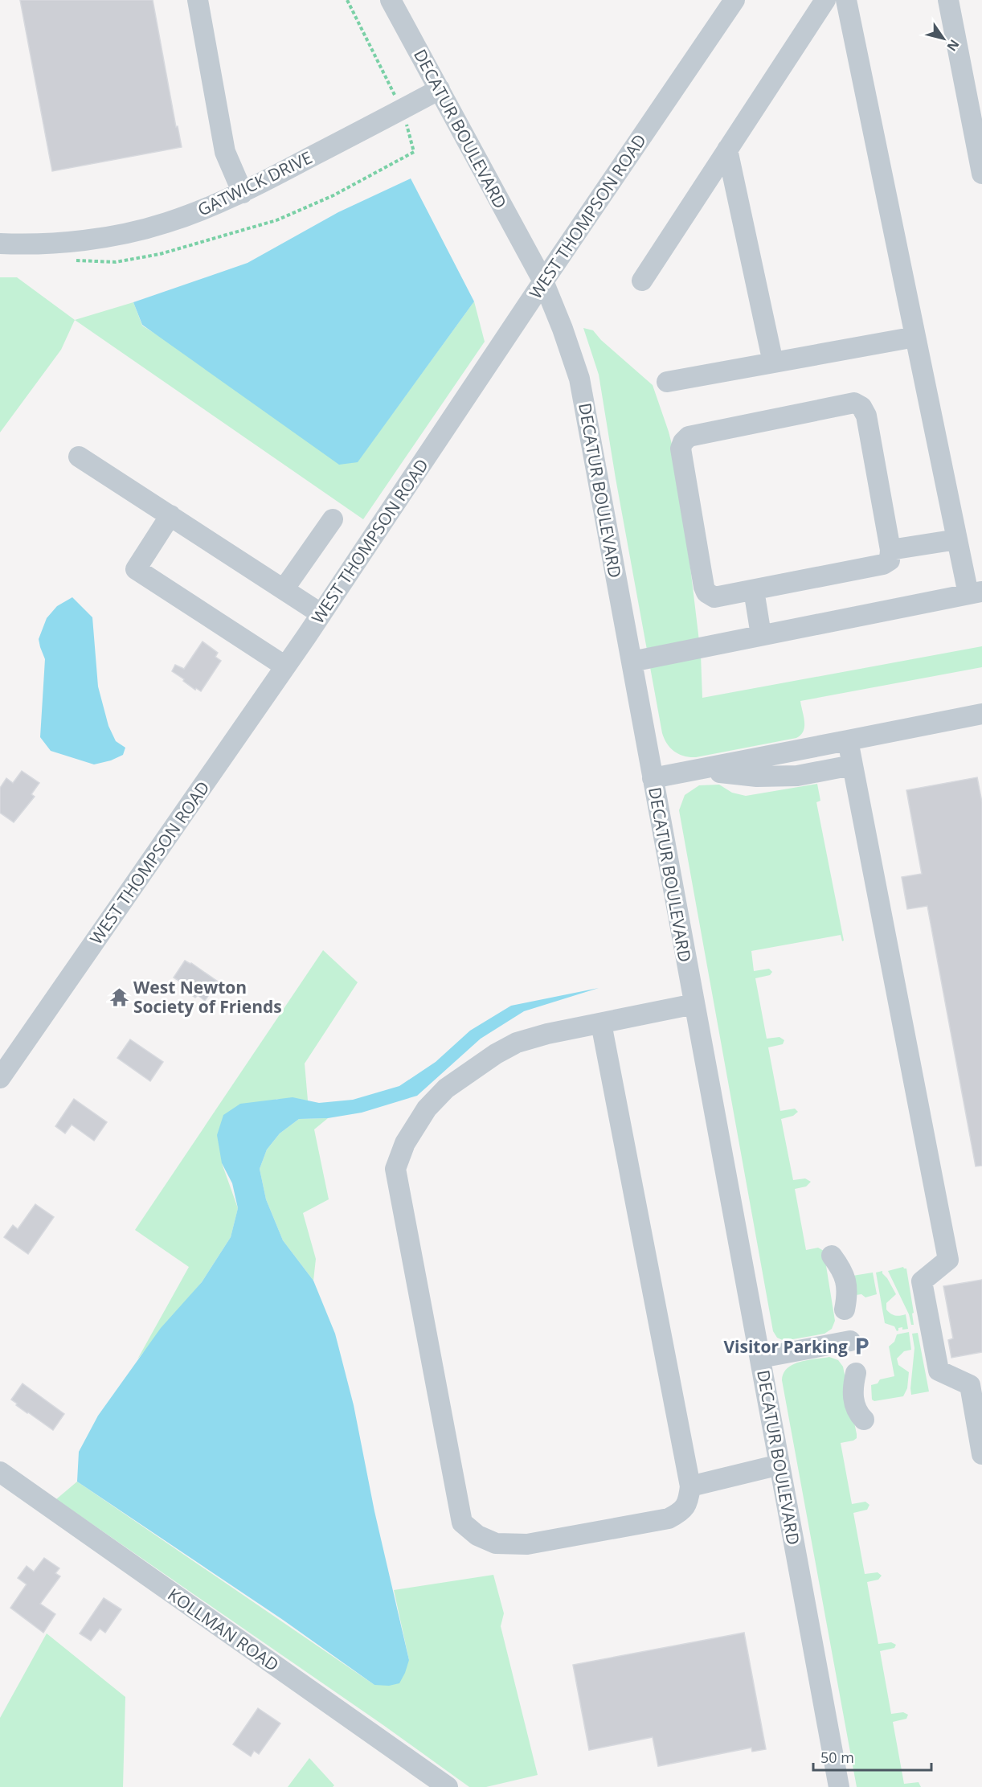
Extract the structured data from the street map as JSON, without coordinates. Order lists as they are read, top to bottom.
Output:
{
  "streets": {
    "street": [
      "DECATUR BOULEVARD",
      "GATWICK DRIVE",
      "WEST THOMPSON ROAD",
      "KOLLMAN ROAD"
    ]
  },
  "crossings": [
    ["DECATUR BOULEVARD", "GATWICK DRIVE"],
    ["DECATUR BOULEVARD", "WEST THOMPSON ROAD"]
  ],
  "places": {
    "temple": ["West Newton Society of Friends"],
    "parking": ["Visitor Parking"]
  },
  "scale_bar": "50 m",
  "north": "bottom right"
}
